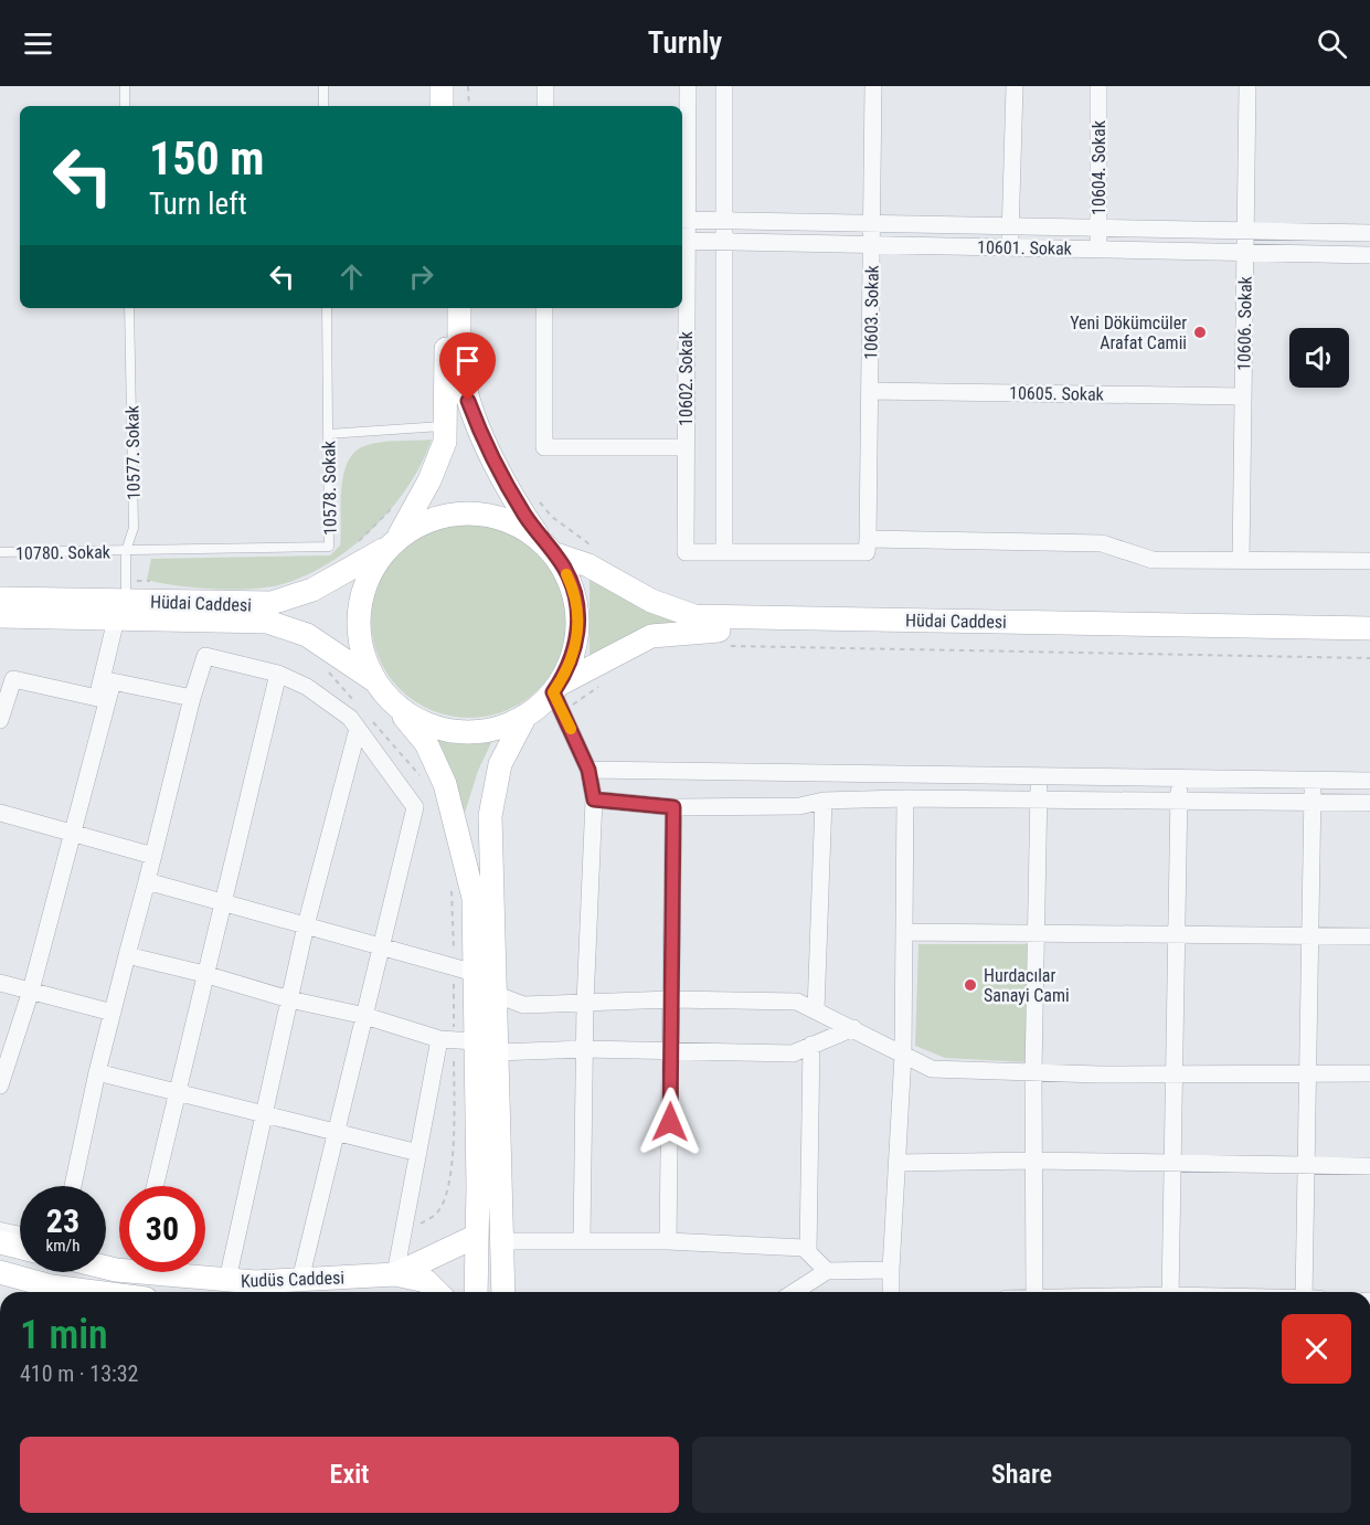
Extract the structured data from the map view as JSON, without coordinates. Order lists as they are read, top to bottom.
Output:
{
  "streets": {
    "street": [
      "10604. Sokak",
      "10601. Sokak",
      "10603. Sokak",
      "10606. Sokak",
      "10602. Sokak",
      "10605. Sokak",
      "Hüdai Caddesi",
      "Kudüs Caddesi"
    ],
    "lane": ["10577. Sokak", "10578. Sokak", "10780. Sokak"]
  },
  "crossings": [
    ["10604. Sokak", "10601. Sokak"],
    ["10601. Sokak", "10603. Sokak"],
    ["10601. Sokak", "10606. Sokak"],
    ["10601. Sokak", "10602. Sokak"],
    ["10603. Sokak", "10605. Sokak"],
    ["10606. Sokak", "10605. Sokak"],
    ["10577. Sokak", "10578. Sokak"],
    ["10577. Sokak", "10780. Sokak"],
    ["10577. Sokak", "Hüdai Caddesi"],
    ["10578. Sokak", "10780. Sokak"]
  ],
  "places": ["Yeni Dökümcüler Arafat Camii", "Hurdacılar Sanayi Cami"],
  "page": {
    "header": "Turnly",
    "turn": ["150 m", "Turn left"],
    "speed": "23 km/h",
    "limit": "30",
    "heading": ["1 min", "410 m · 13:32"],
    "buttons": ["Exit", "Share"]
  }
}
